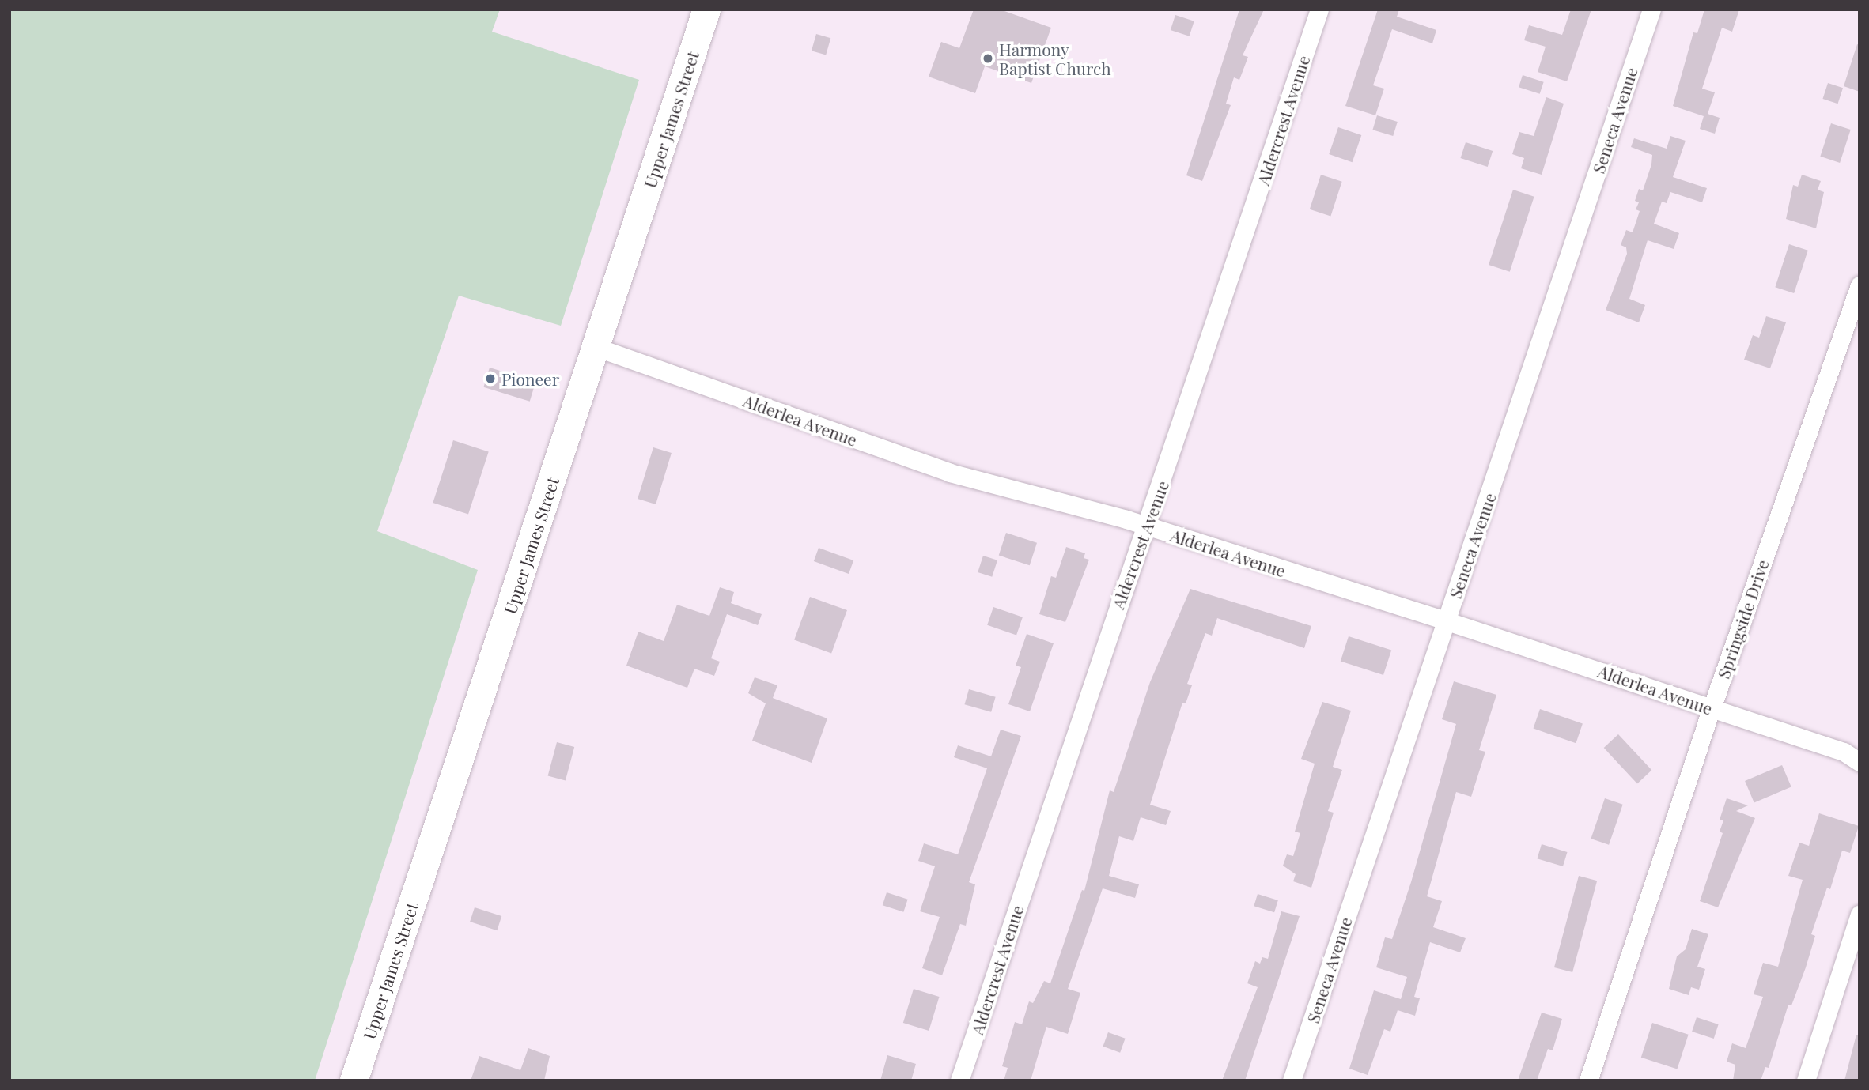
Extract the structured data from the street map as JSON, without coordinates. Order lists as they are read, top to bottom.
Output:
{
  "streets": {
    "main road": ["Upper James Street"],
    "street": [
      "Aldercrest Avenue",
      "Seneca Avenue",
      "Alderlea Avenue",
      "Springside Drive"
    ]
  },
  "crossings": [
    ["Upper James Street", "Alderlea Avenue"],
    ["Aldercrest Avenue", "Alderlea Avenue"],
    ["Seneca Avenue", "Alderlea Avenue"],
    ["Alderlea Avenue", "Springside Drive"]
  ],
  "places": ["Harmony Baptist Church", "Pioneer"]
}
